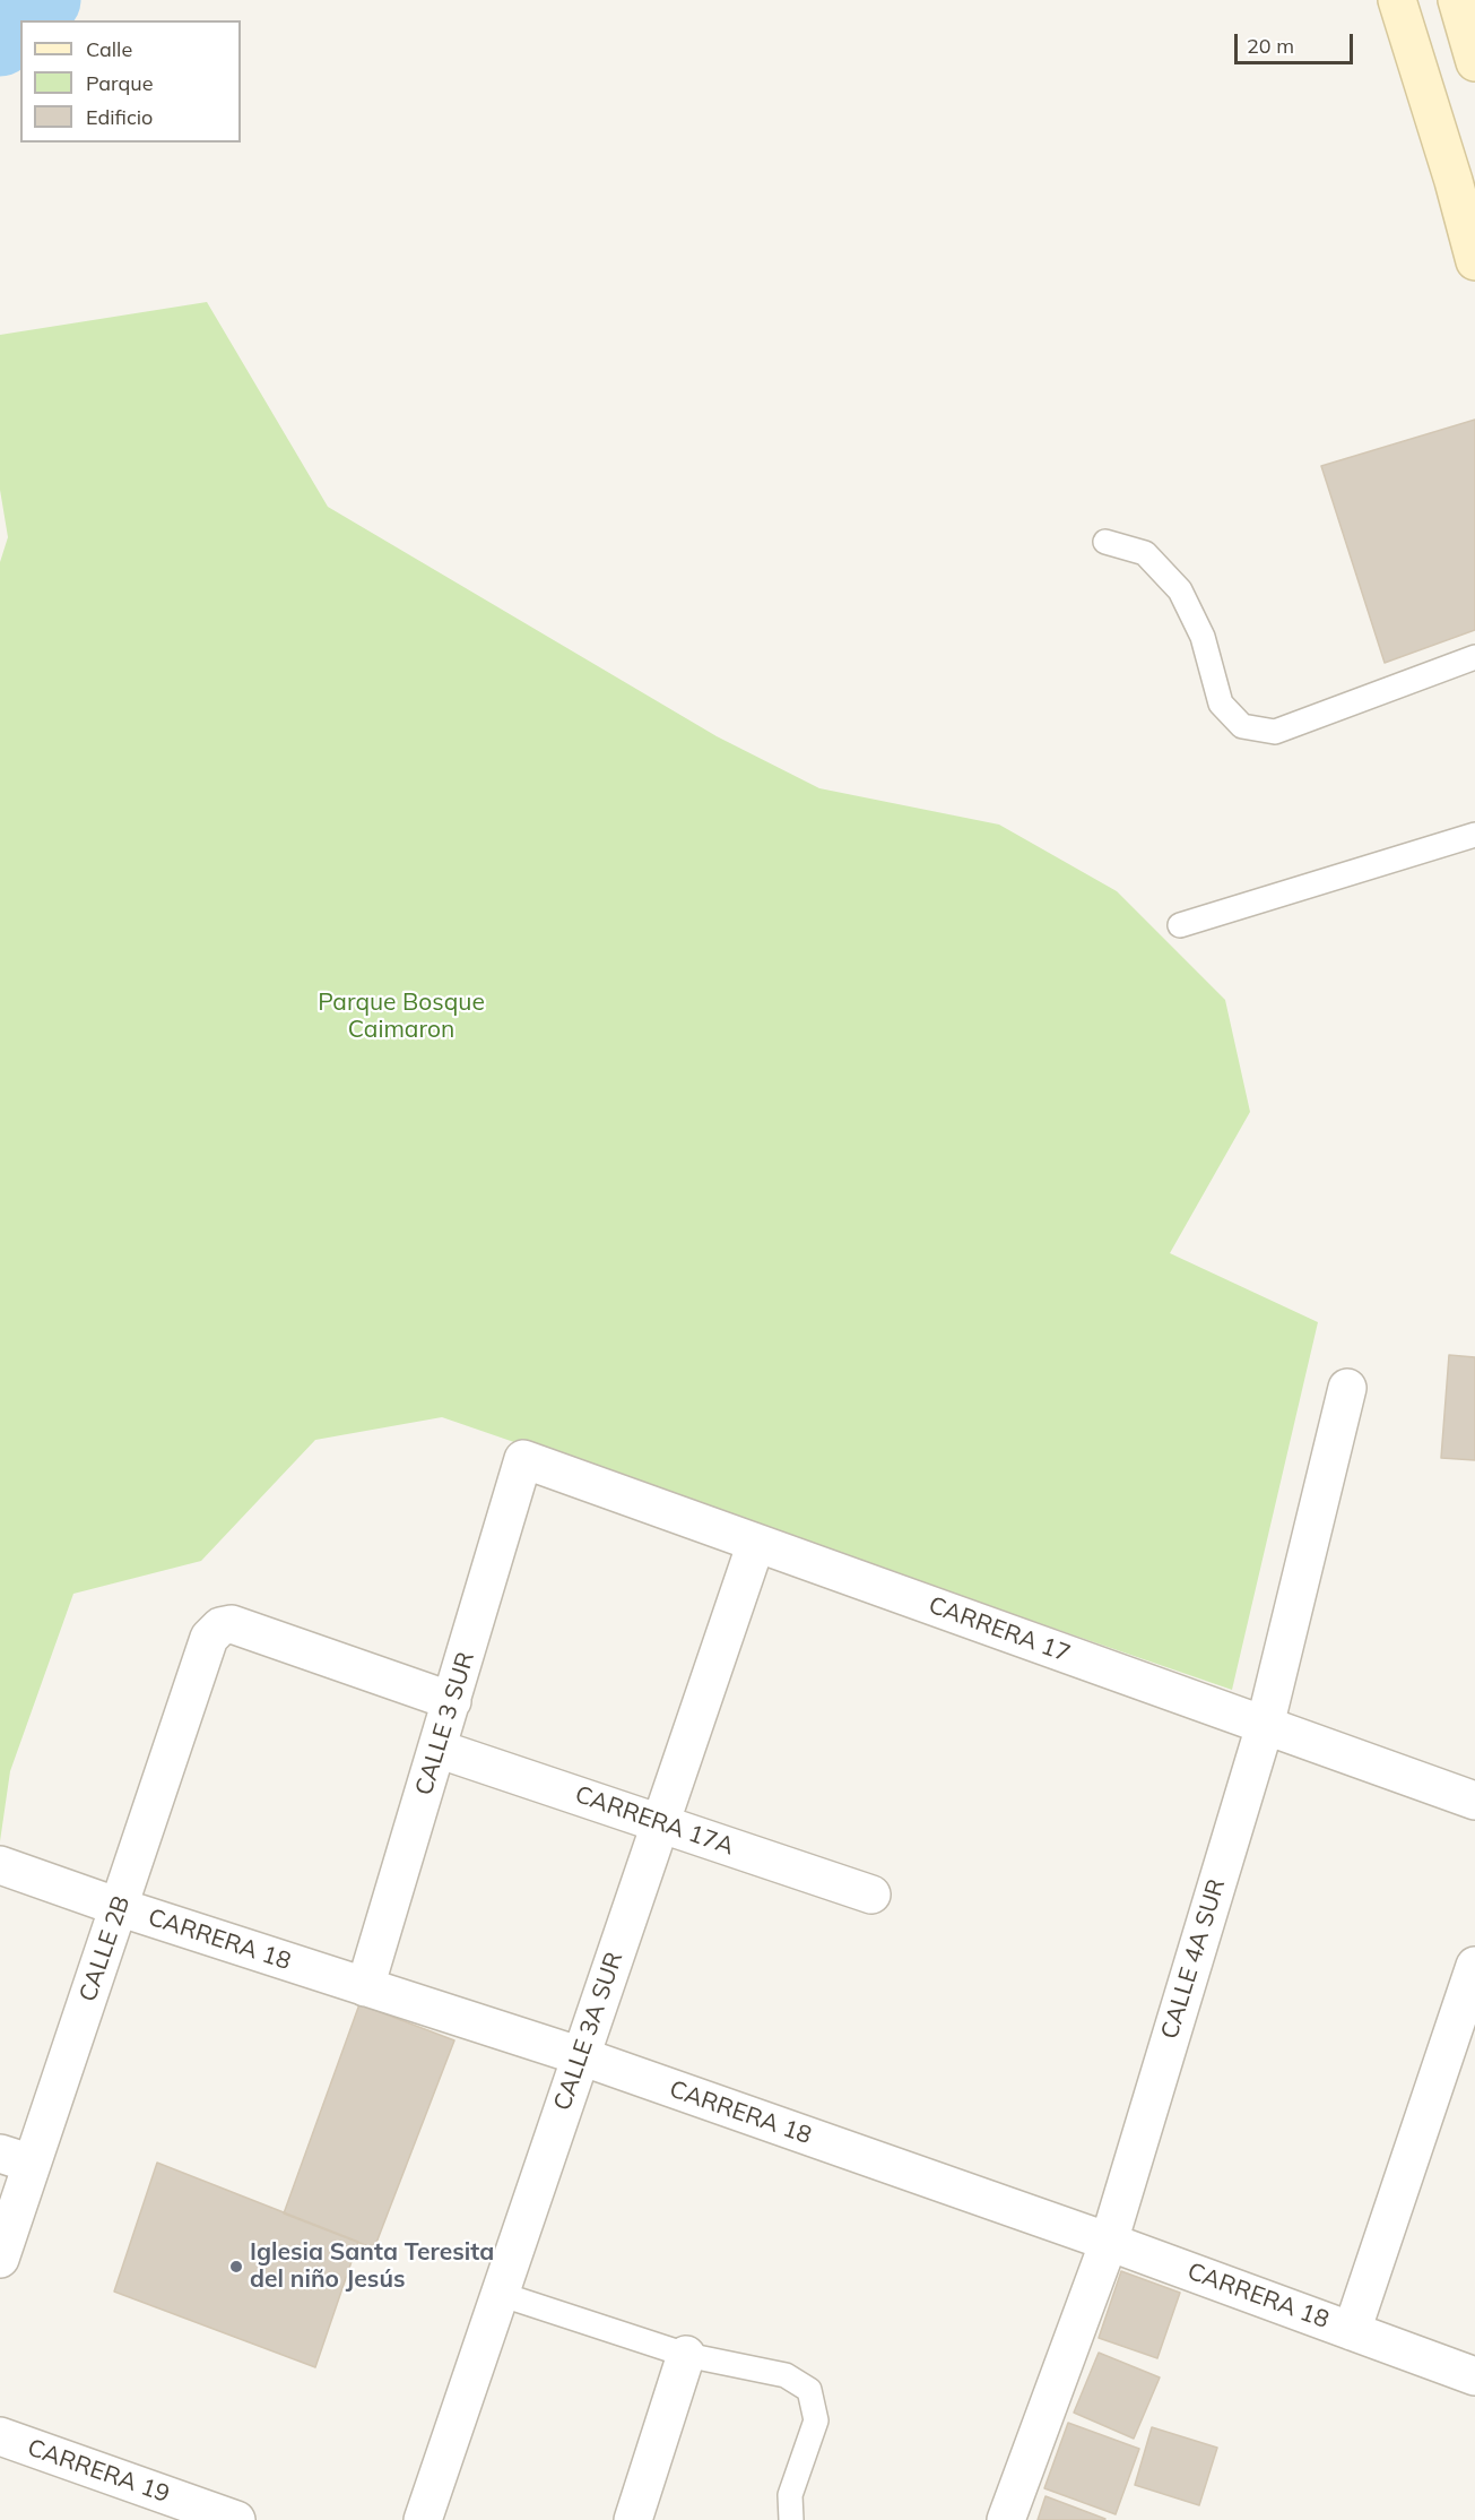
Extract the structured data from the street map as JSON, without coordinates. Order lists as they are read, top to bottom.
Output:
{
  "streets": {
    "street": [
      "CARRERA 17",
      "CALLE 3 SUR",
      "CARRERA 17A",
      "CARRERA 18",
      "CALLE 2B",
      "CALLE 4A SUR",
      "CALLE 3A SUR",
      "CARRERA 19"
    ]
  },
  "crossings": [
    ["CARRERA 17", "CALLE 3 SUR"],
    ["CARRERA 17", "CALLE 4A SUR"],
    ["CARRERA 17", "CALLE 3A SUR"],
    ["CALLE 3 SUR", "CARRERA 17A"],
    ["CALLE 3 SUR", "CARRERA 18"],
    ["CALLE 3 SUR", "CALLE 2B"],
    ["CARRERA 17A", "CALLE 3A SUR"],
    ["CARRERA 18", "CALLE 2B"],
    ["CARRERA 18", "CALLE 4A SUR"],
    ["CARRERA 18", "CALLE 3A SUR"]
  ],
  "parks": ["Parque Bosque Caimaron"],
  "places": ["Iglesia Santa Teresita del niño Jesús"],
  "legend": ["Calle", "Parque", "Edificio"],
  "scale_bar": "20 m"
}
